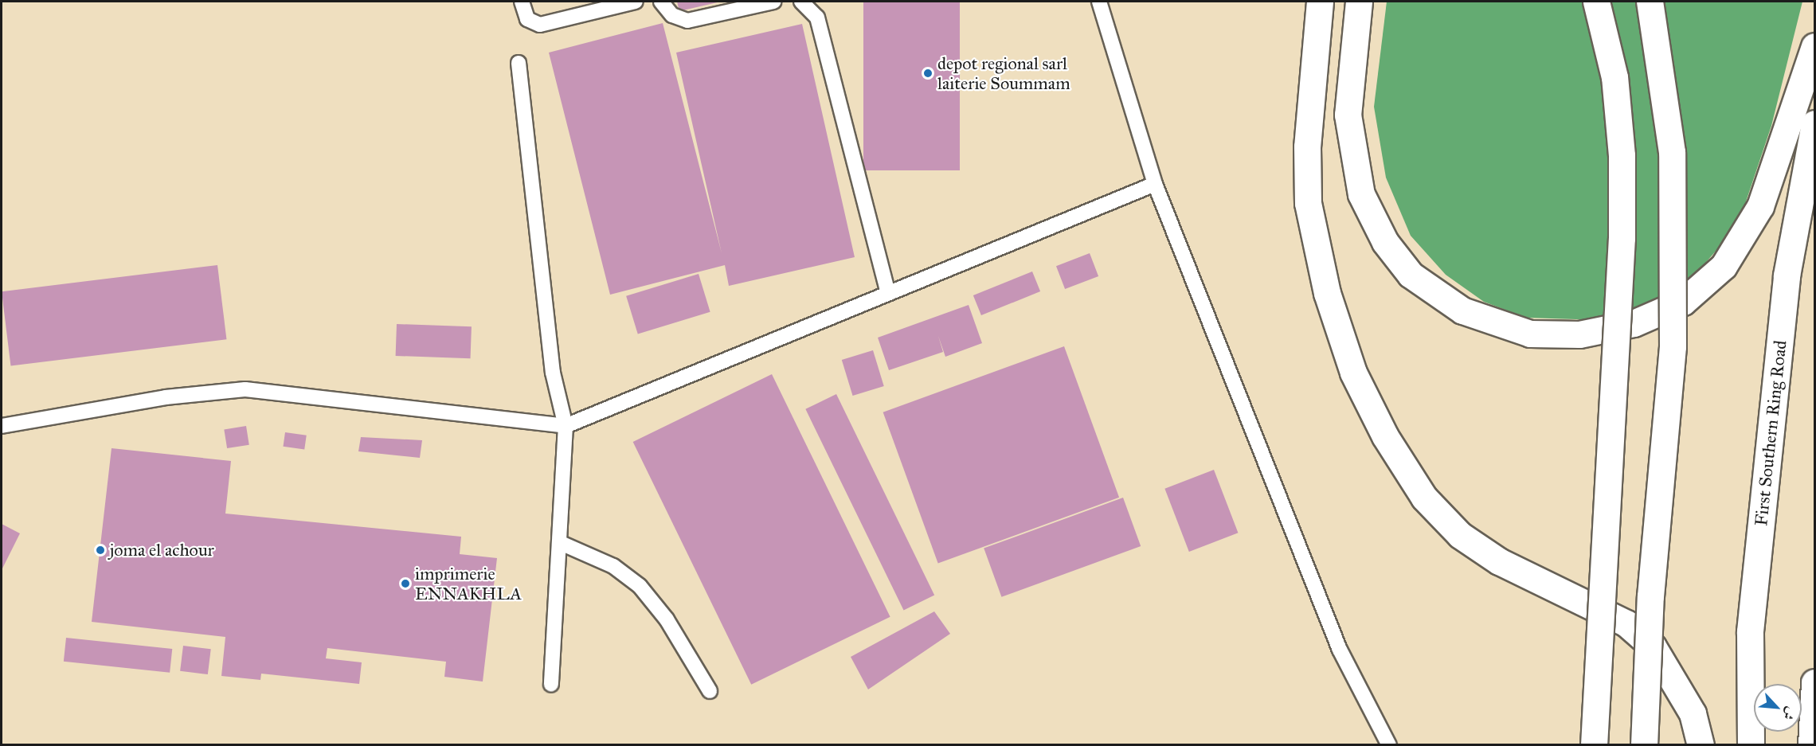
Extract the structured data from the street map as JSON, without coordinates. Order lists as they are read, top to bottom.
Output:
{
  "streets": {
    "highway": ["First Southern Ring Road"]
  },
  "places": ["depot regional sarl laiterie Soummam", "joma el achour", "imprimerie ENNAKHLA"],
  "north": "bottom right"
}
